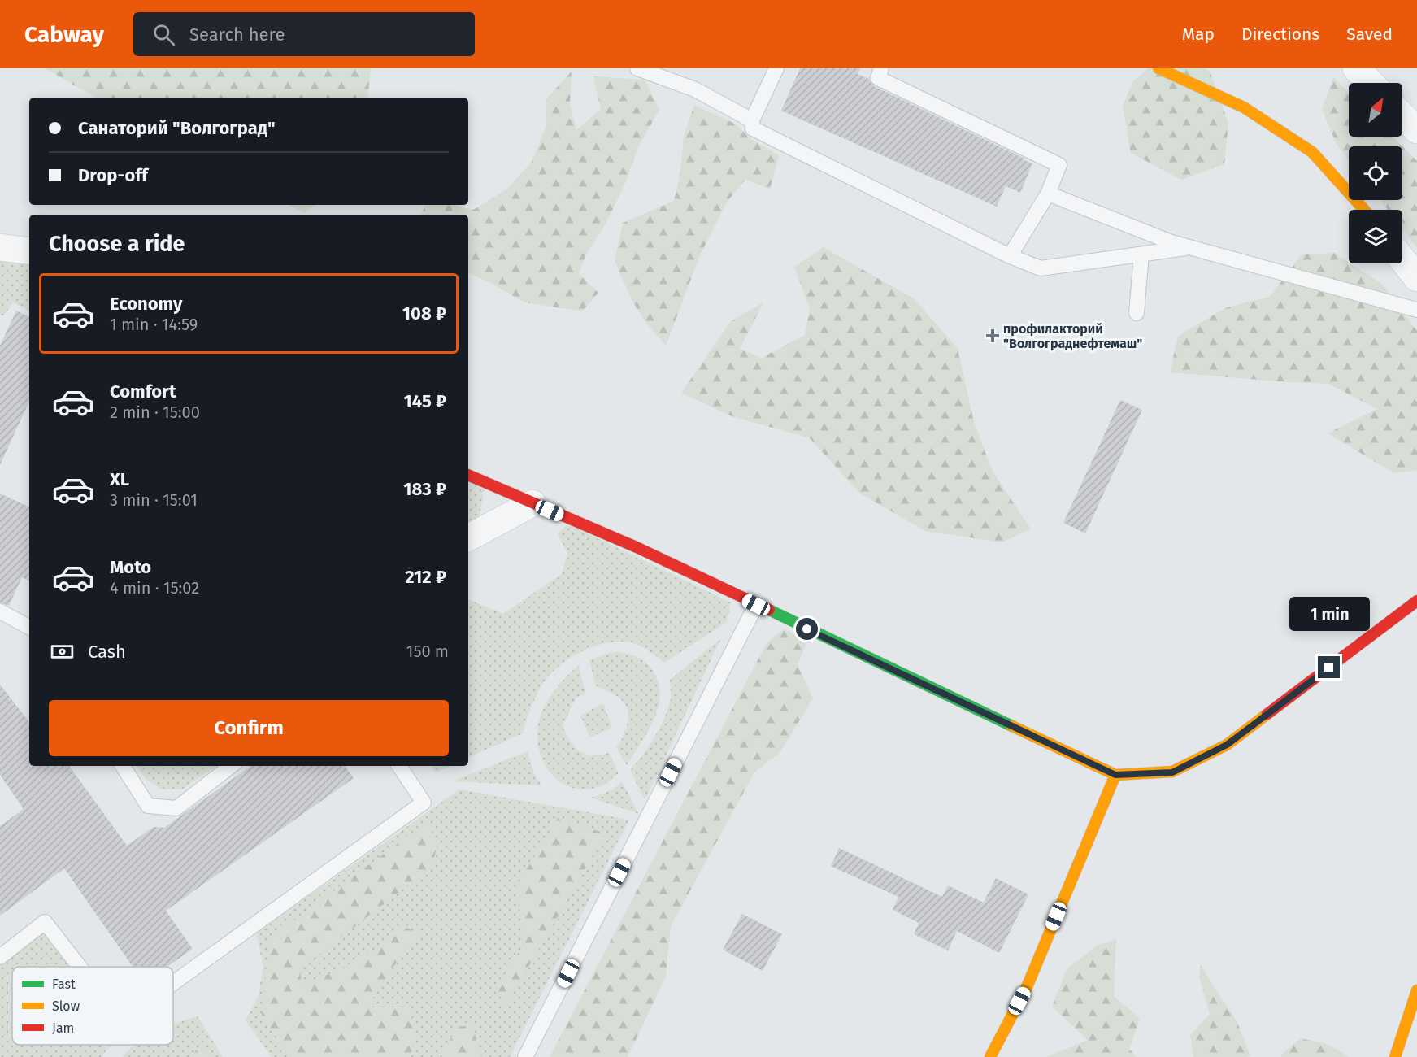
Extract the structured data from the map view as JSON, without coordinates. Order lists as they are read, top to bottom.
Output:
{
  "places": {
    "health": ["профилакторий \"Волгограднефтемаш\""]
  },
  "legend": ["Fast", "Slow", "Jam"],
  "north": "top right",
  "page": {
    "header": "Cabway",
    "search": "Search here",
    "nav": ["Map", "Directions", "Saved"],
    "banner": ["Санаторий \"Волгоград\"", "Drop-off"],
    "heading": "Choose a ride",
    "list": [
      {
        "name": "Economy",
        "note": "1 min · 14:59",
        "value": "108 ₽"
      },
      {
        "name": "Comfort",
        "note": "2 min · 15:00",
        "value": "145 ₽"
      },
      {
        "name": "XL",
        "note": "3 min · 15:01",
        "value": "183 ₽"
      },
      {
        "name": "Moto",
        "note": "4 min · 15:02",
        "value": "212 ₽"
      }
    ],
    "bubble": "1 min",
    "pay": ["Cash", "150 m"],
    "buttons": "Confirm"
  }
}
